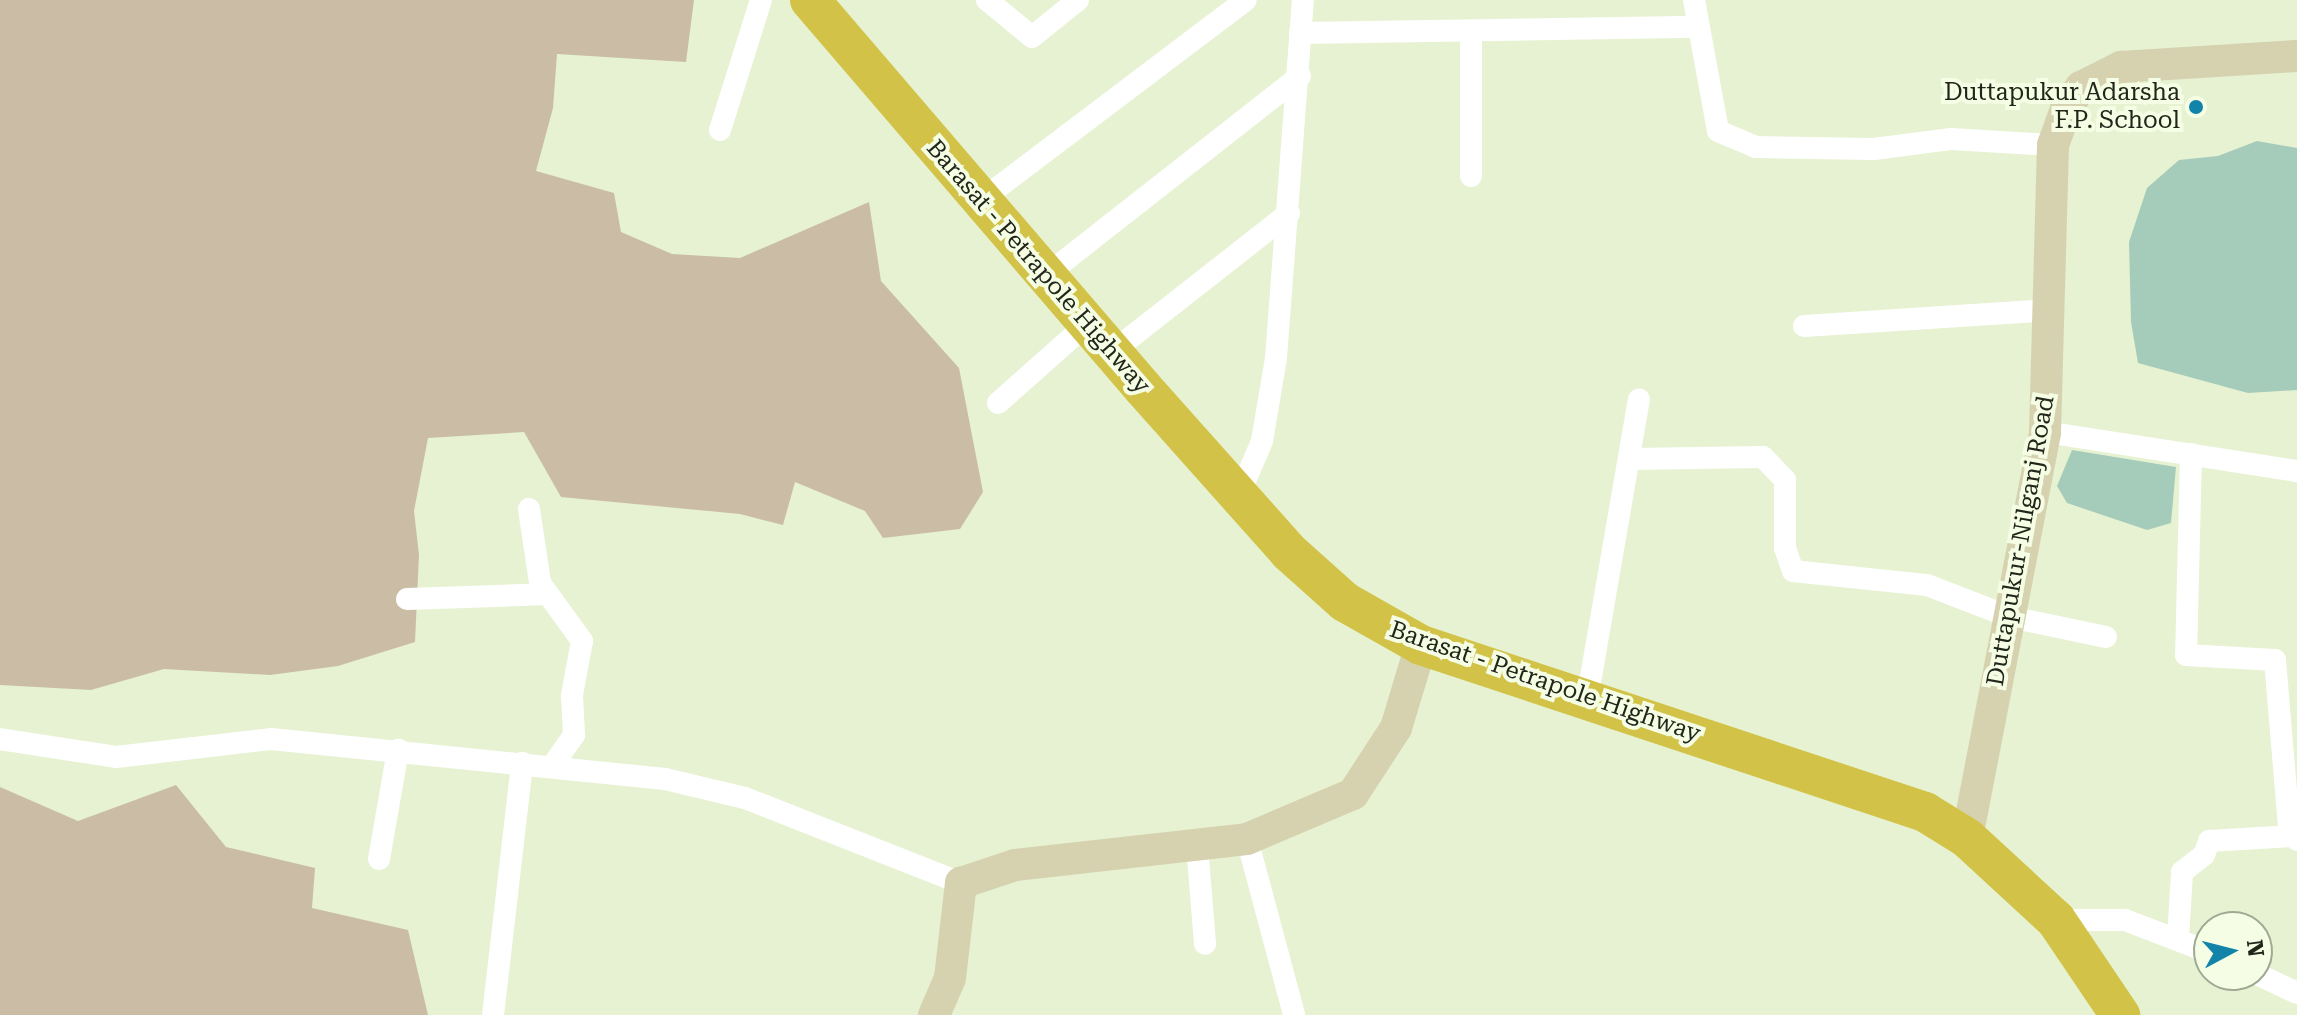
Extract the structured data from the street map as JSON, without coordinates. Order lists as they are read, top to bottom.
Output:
{
  "streets": {
    "highway": ["Barasat - Petrapole Highway"],
    "main road": ["Duttapukur-Nilganj Road"]
  },
  "crossings": [
    ["Barasat - Petrapole Highway", "Duttapukur-Nilganj Road"]
  ],
  "places": ["Duttapukur Adarsha F.P. School"],
  "north": "right"
}
